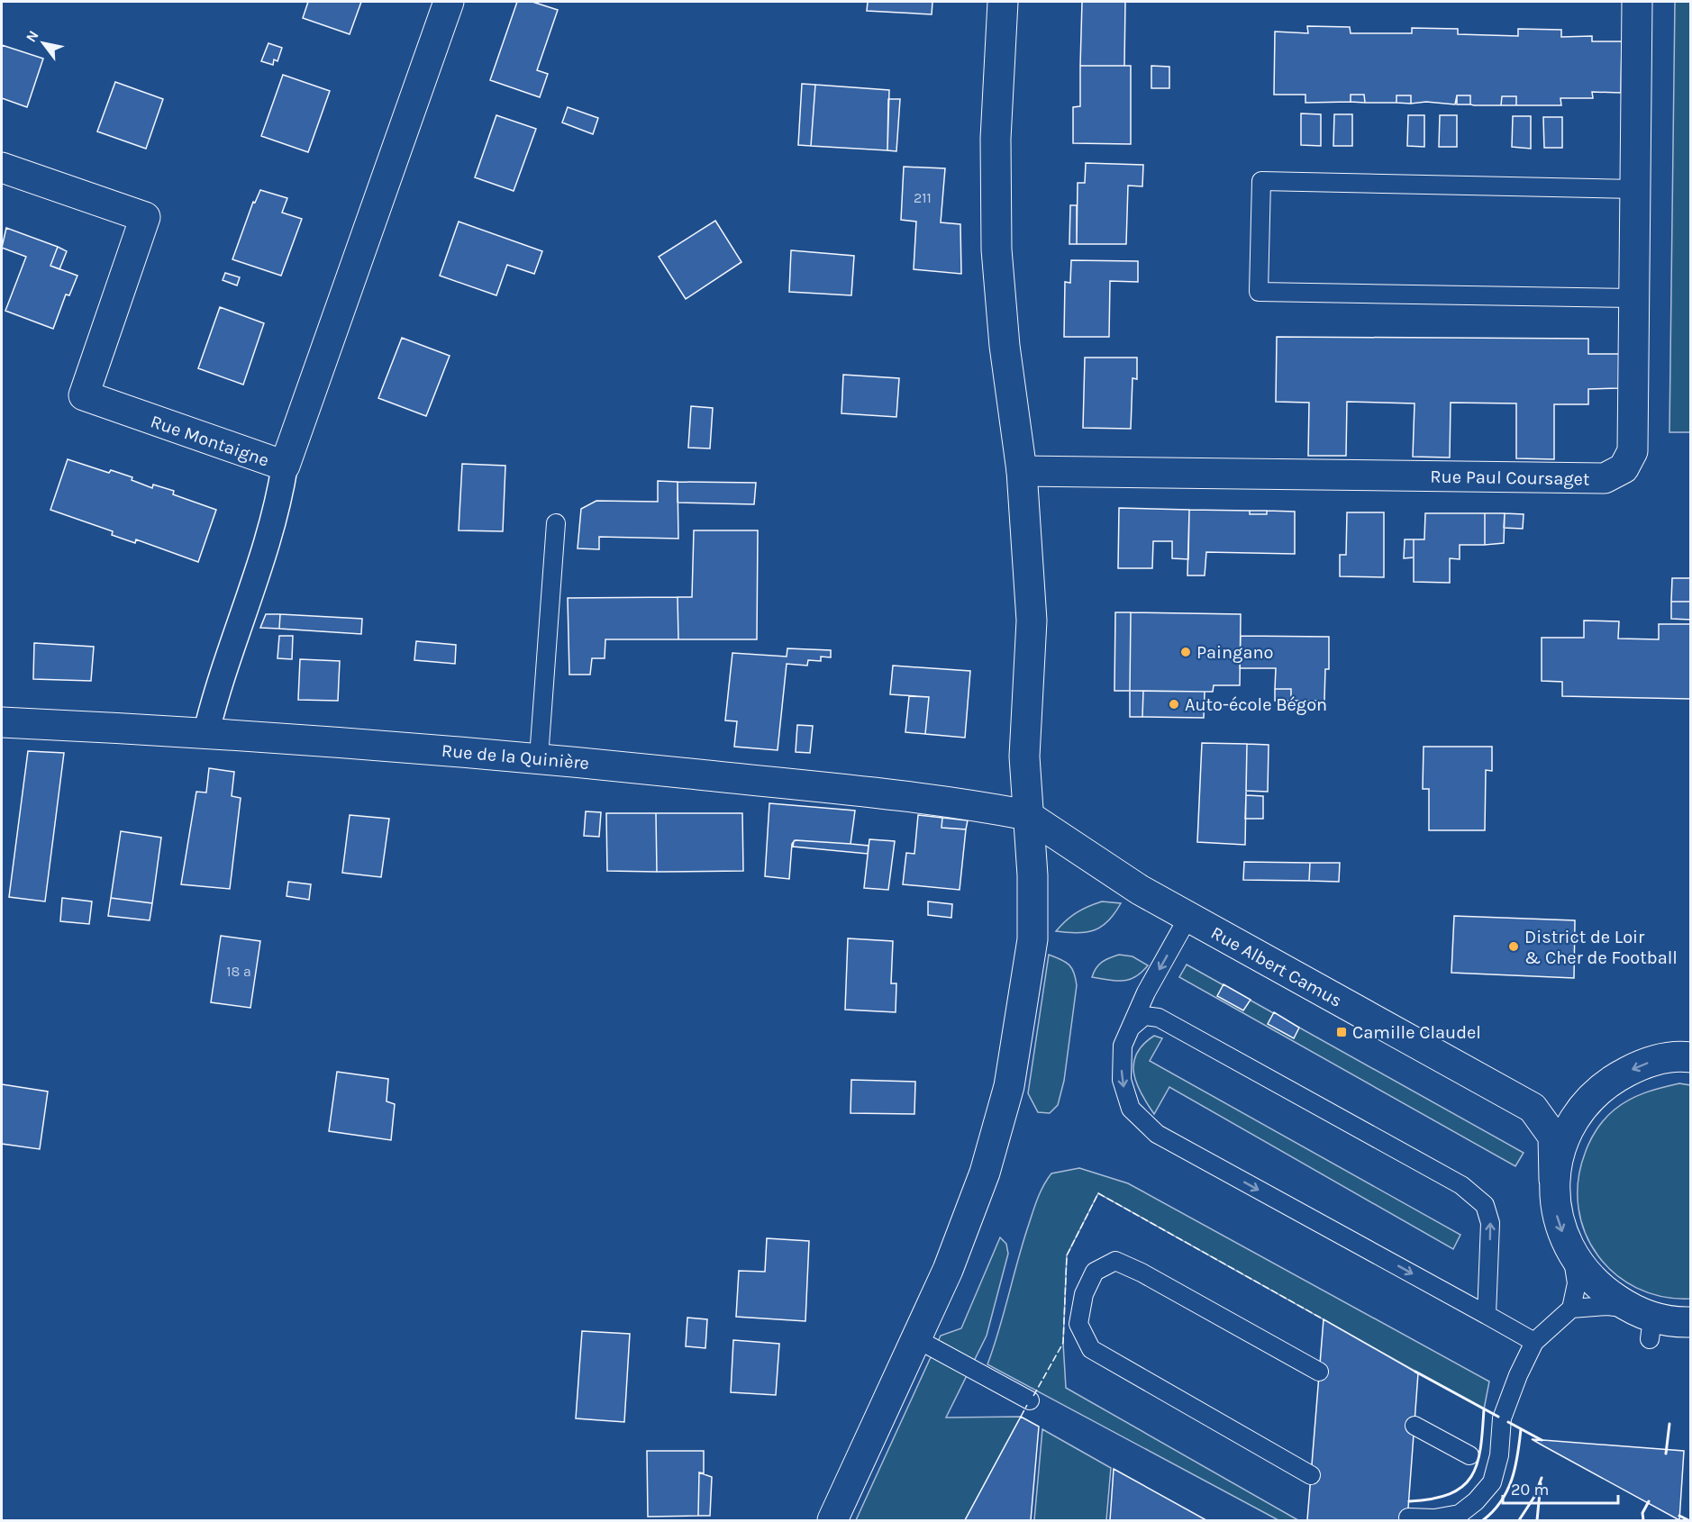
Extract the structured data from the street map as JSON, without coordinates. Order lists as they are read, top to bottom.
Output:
{
  "streets": {
    "street": [
      "Rue Montaigne",
      "Rue Paul Coursaget",
      "Rue de la Quinière",
      "Rue Albert Camus"
    ]
  },
  "crossings": [
    ["Rue de la Quinière", "Rue Albert Camus"]
  ],
  "places": {
    "other": ["Paingano", "Auto-école Bégon", "District de Loir & Cher de Football"],
    "transit": ["Camille Claudel"]
  },
  "house_numbers": ["211", "18 a"],
  "scale_bar": "20 m",
  "north": "top left"
}
